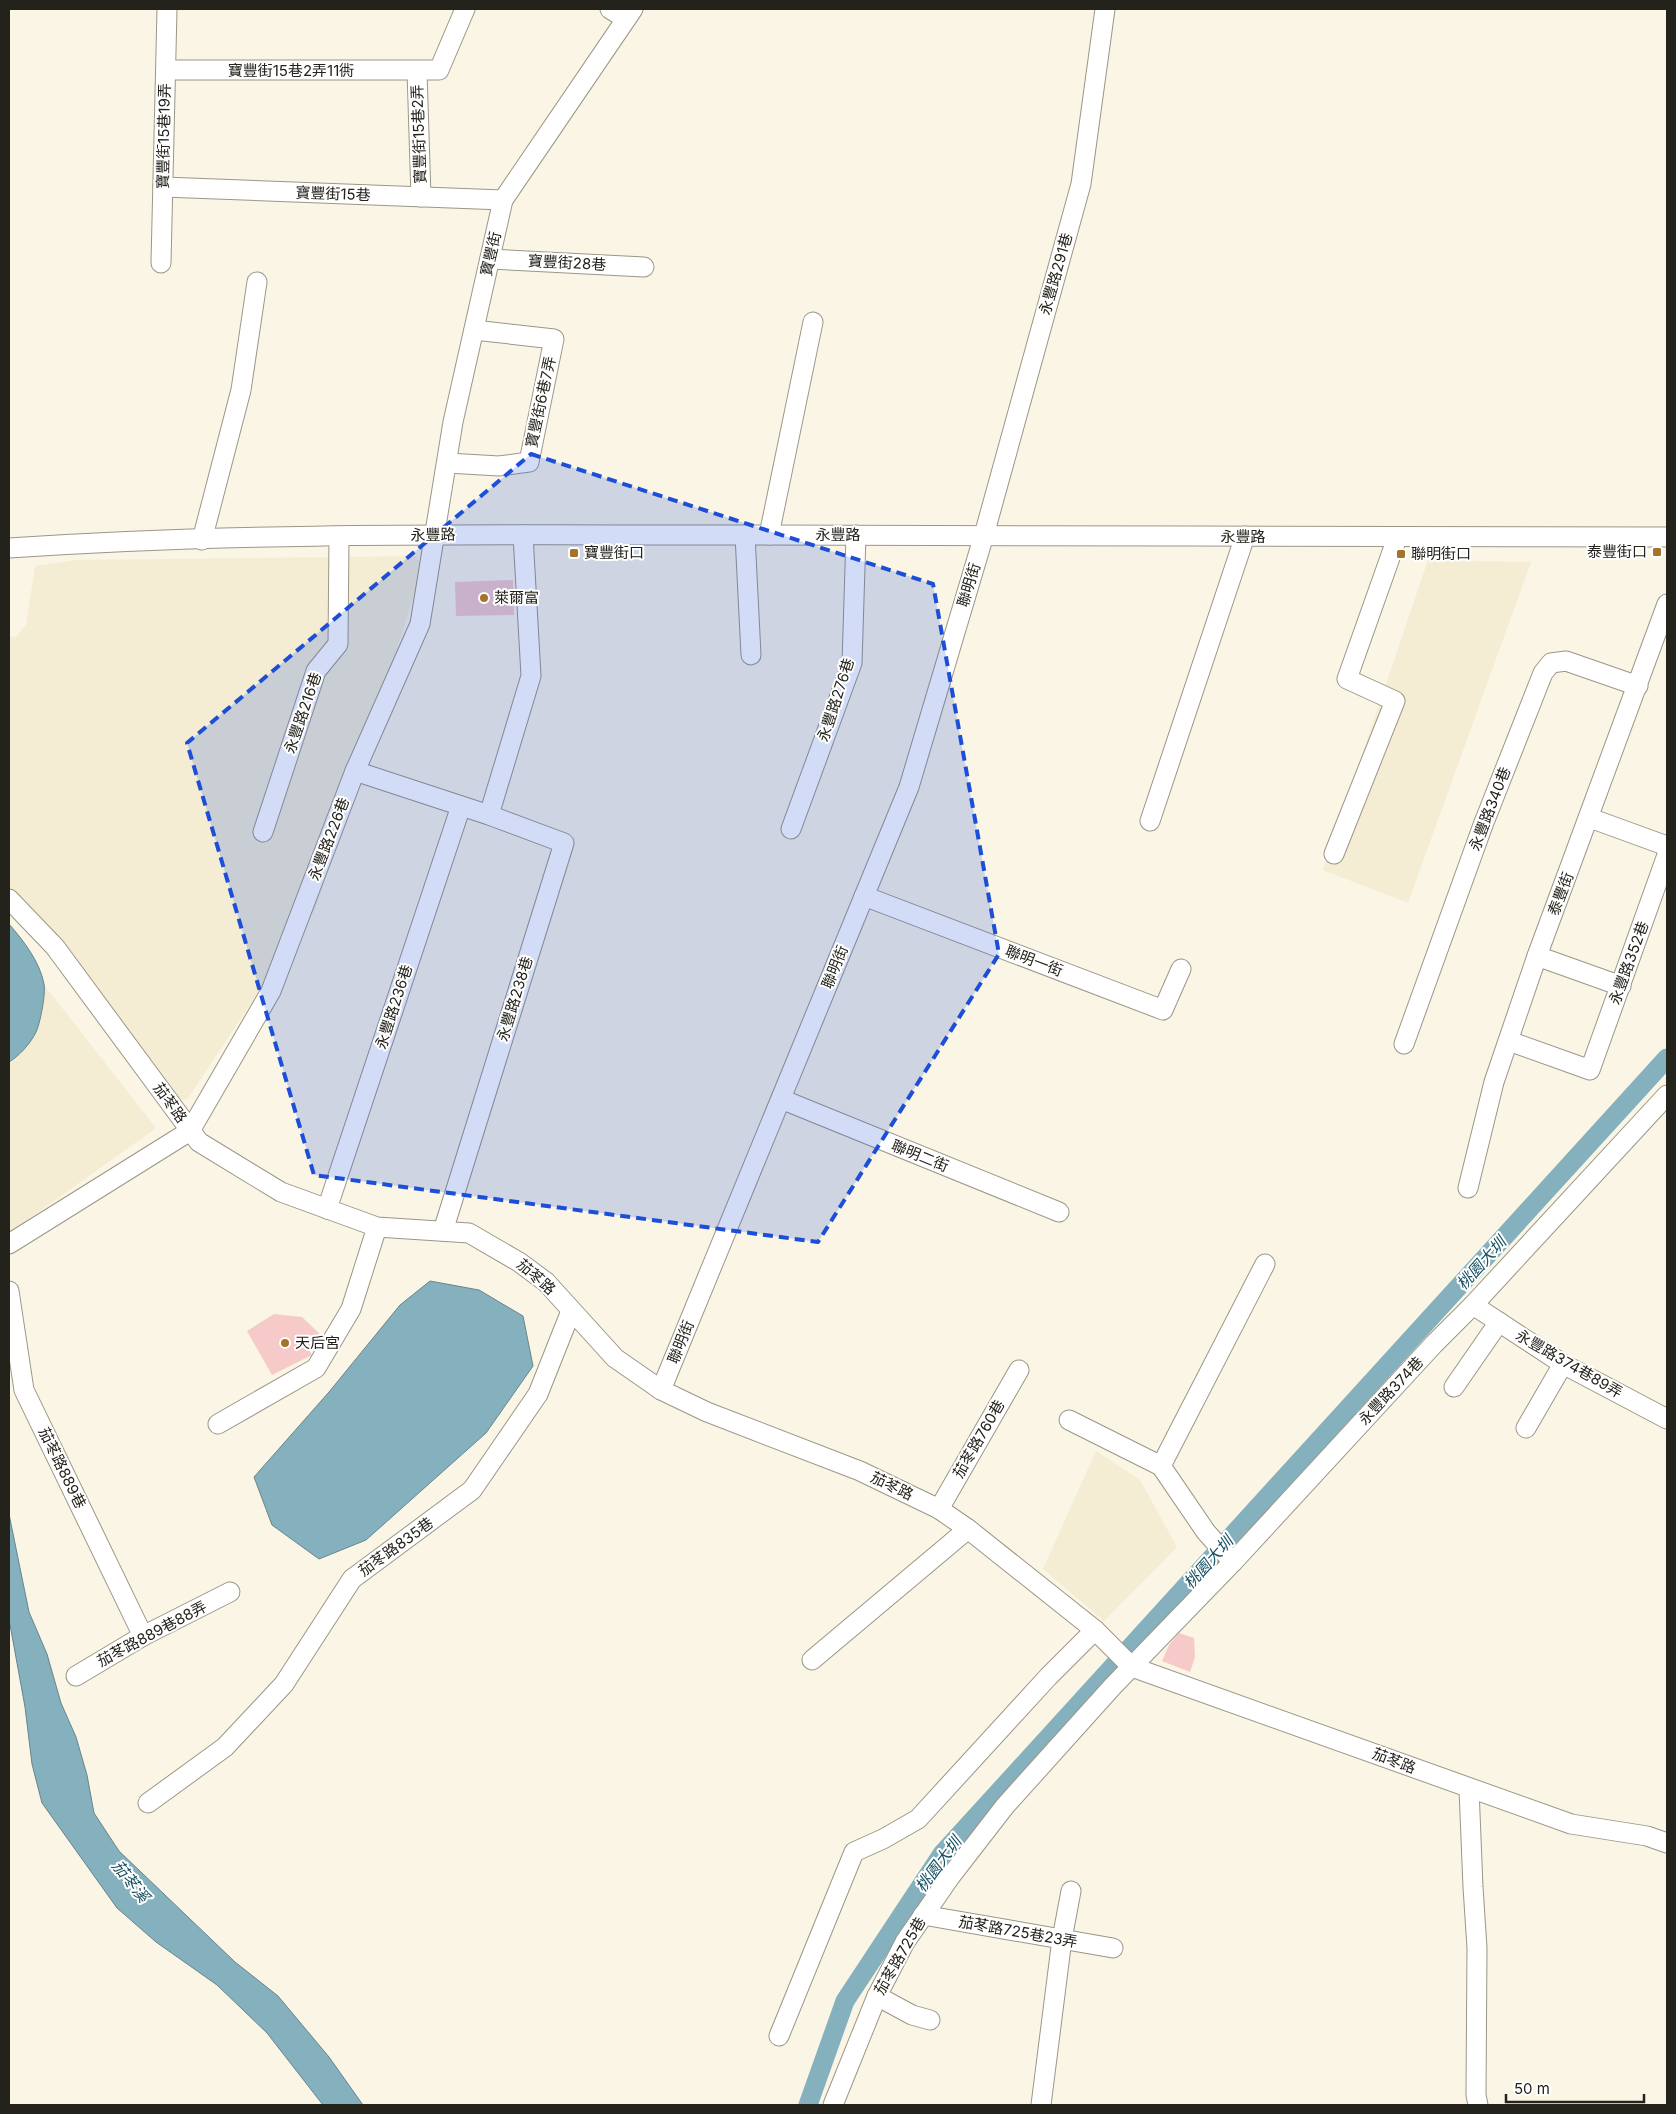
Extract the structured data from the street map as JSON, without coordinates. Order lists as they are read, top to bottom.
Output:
{
  "streets": {
    "street": [
      "寶豐街15巷2弄11衖",
      "寶豐街15巷2弄",
      "寶豐街15巷19弄",
      "寶豐街15巷",
      "寶豐街",
      "寶豐街28巷",
      "永豐路291巷",
      "寶豐街6巷7弄",
      "永豐路",
      "聯明街",
      "永豐路276巷",
      "永豐路216巷",
      "永豐路340巷",
      "永豐路226巷",
      "泰豐街",
      "聯明一街",
      "永豐路352巷",
      "永豐路238巷",
      "永豐路236巷",
      "茄苳路",
      "聯明二街",
      "永豐路374巷89弄",
      "永豐路374巷",
      "茄苳路760巷",
      "茄苳路889巷",
      "茄苳路835巷",
      "茄苳路889巷88弄",
      "茄苳路725巷23弄",
      "茄苳路725巷"
    ]
  },
  "crossings": [
    ["寶豐街15巷2弄11衖", "寶豐街15巷2弄"],
    ["寶豐街15巷2弄11衖", "寶豐街15巷19弄"],
    ["寶豐街15巷2弄", "寶豐街15巷"],
    ["寶豐街15巷19弄", "寶豐街15巷"],
    ["寶豐街15巷", "寶豐街"],
    ["寶豐街", "寶豐街28巷"],
    ["寶豐街", "寶豐街6巷7弄"],
    ["寶豐街", "永豐路"],
    ["寶豐街", "永豐路226巷"],
    ["永豐路291巷", "永豐路"],
    ["永豐路291巷", "聯明街"],
    ["永豐路", "聯明街"],
    ["永豐路", "永豐路276巷"],
    ["永豐路", "永豐路216巷"],
    ["永豐路", "永豐路226巷"],
    ["聯明街", "聯明一街"],
    ["聯明街", "茄苳路"],
    ["聯明街", "聯明二街"],
    ["永豐路340巷", "泰豐街"],
    ["永豐路226巷", "茄苳路"],
    ["泰豐街", "永豐路352巷"],
    ["永豐路238巷", "茄苳路"],
    ["永豐路236巷", "茄苳路"],
    ["茄苳路", "永豐路374巷"],
    ["茄苳路", "茄苳路760巷"],
    ["茄苳路", "茄苳路835巷"],
    ["永豐路374巷89弄", "永豐路374巷"],
    ["永豐路374巷", "茄苳路725巷"],
    ["茄苳路889巷", "茄苳路889巷88弄"],
    ["茄苳路725巷23弄", "茄苳路725巷"]
  ],
  "water": ["桃園大圳", "茄苳溪"],
  "places": {
    "transit": ["泰豐街口", "寶豐街口", "聯明街口"],
    "other": ["萊爾富", "天后宮"]
  },
  "scale_bar": "50 m"
}
